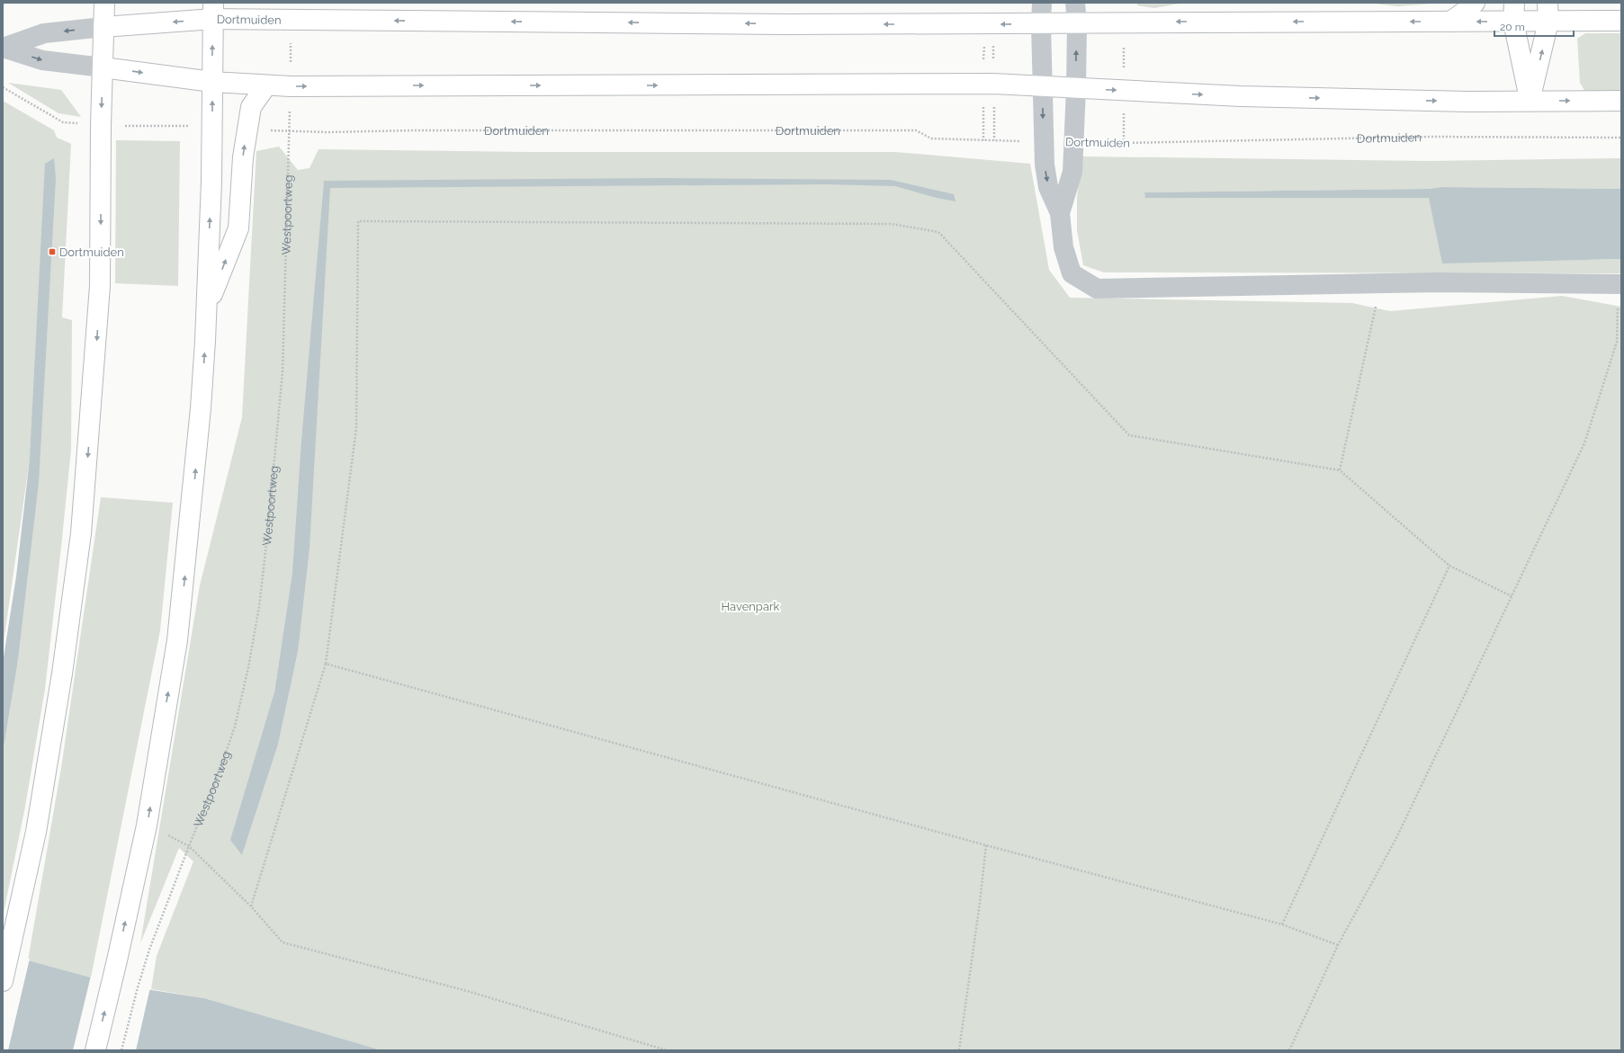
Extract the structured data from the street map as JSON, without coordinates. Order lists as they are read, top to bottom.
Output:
{
  "streets": {
    "main road": ["Dortmuiden"],
    "path": ["Westpoortweg"]
  },
  "crossings": [
    ["Dortmuiden", "Westpoortweg"]
  ],
  "parks": ["Havenpark"],
  "places": {
    "transit": ["Dortmuiden"]
  },
  "scale_bar": "20 m"
}
